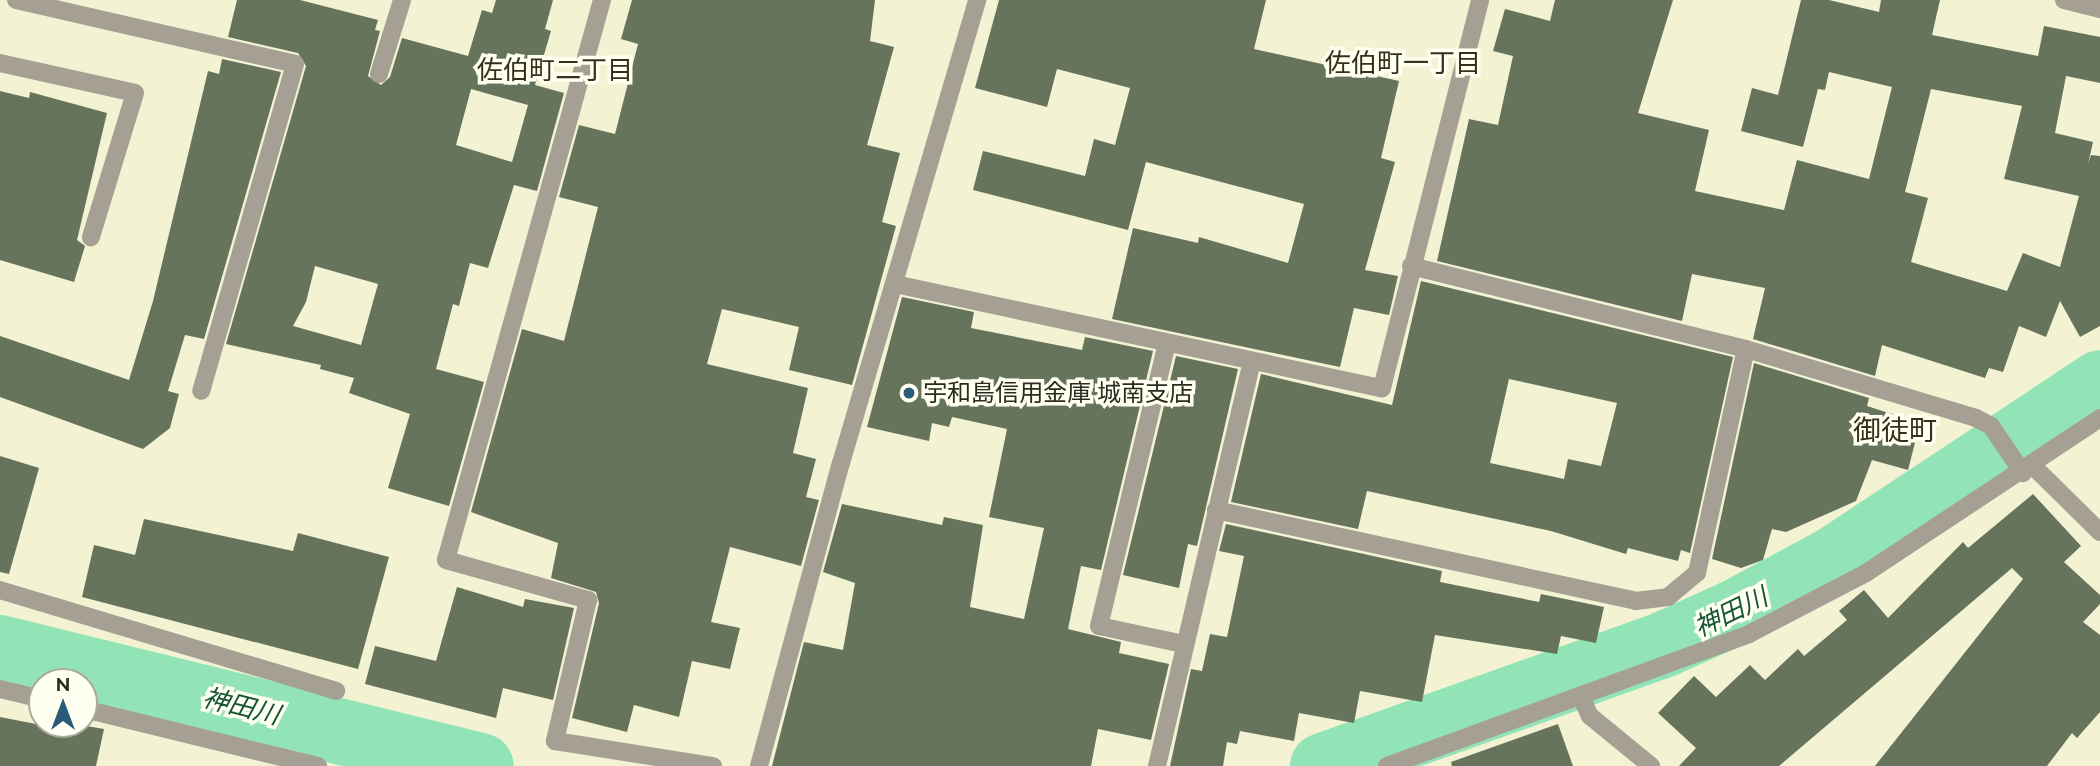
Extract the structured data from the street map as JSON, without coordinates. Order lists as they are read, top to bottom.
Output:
{
  "districts": ["佐伯町一丁目", "佐伯町二丁目", "御徒町"],
  "water": ["神田川"],
  "places": ["宇和島信用金庫 城南支店"],
  "north": "top"
}
